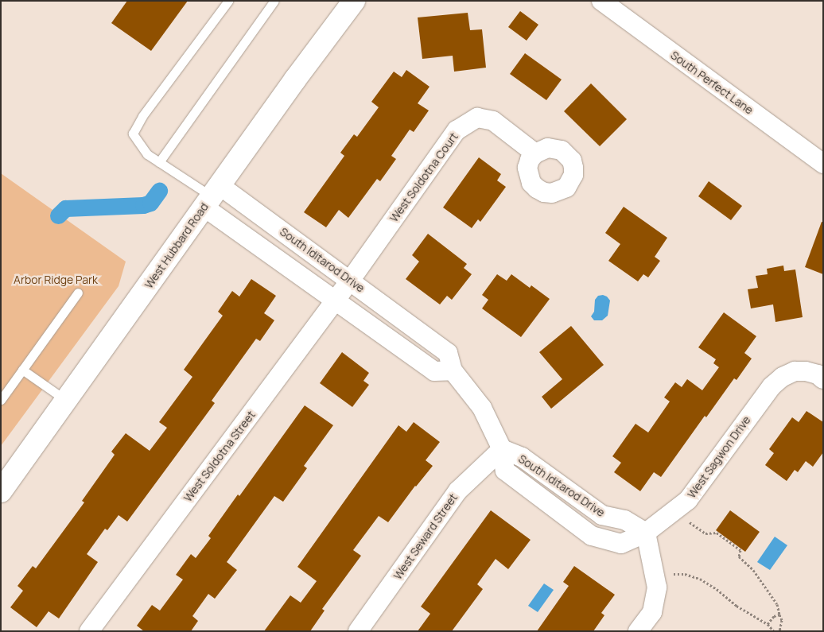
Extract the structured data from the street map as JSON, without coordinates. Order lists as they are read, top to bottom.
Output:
{
  "streets": {
    "street": [
      "South Perfect Lane",
      "West Soldotna Court",
      "West Hubbard Road",
      "South Iditarod Drive",
      "West Soldotna Street",
      "West Sagwon Drive",
      "West Seward Street"
    ]
  },
  "crossings": [
    ["West Soldotna Court", "South Iditarod Drive"],
    ["West Soldotna Court", "West Soldotna Street"],
    ["West Hubbard Road", "South Iditarod Drive"],
    ["South Iditarod Drive", "West Soldotna Street"],
    ["South Iditarod Drive", "West Sagwon Drive"],
    ["South Iditarod Drive", "West Seward Street"]
  ],
  "parks": ["Arbor Ridge Park"]
}
